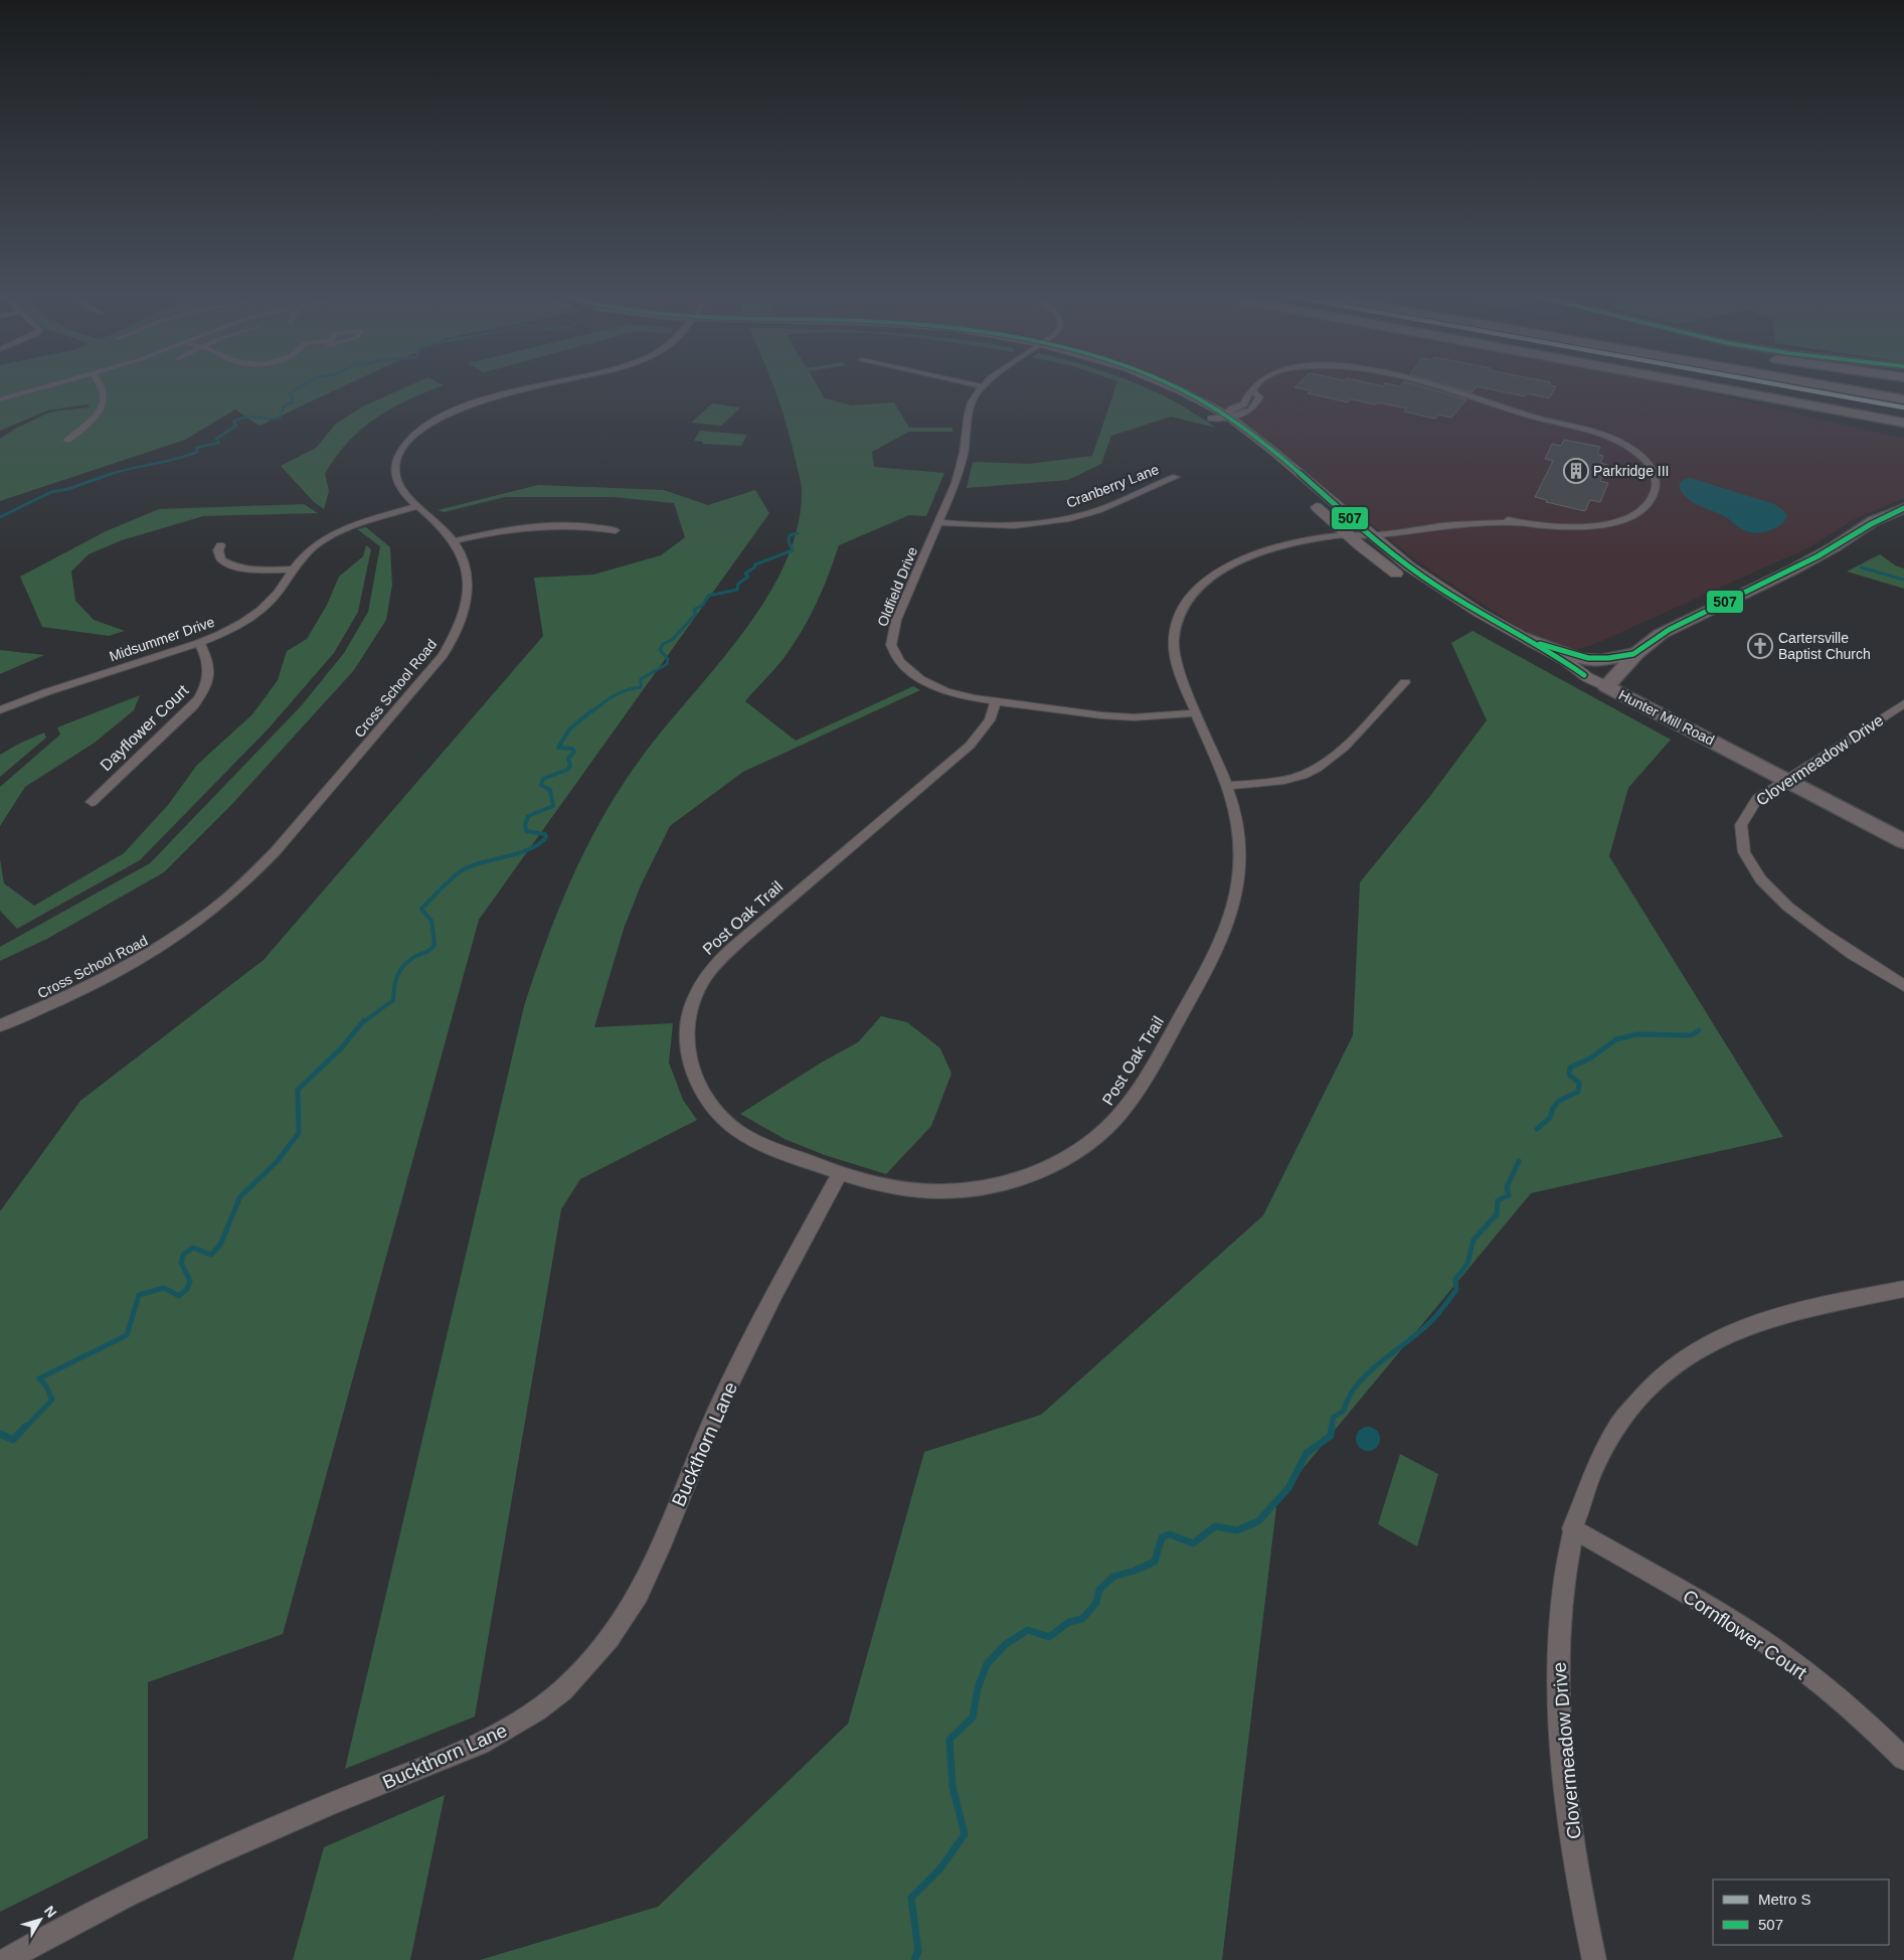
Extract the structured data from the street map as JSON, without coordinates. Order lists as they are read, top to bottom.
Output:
{
  "streets": {
    "main road": ["Hunter Mill Road"],
    "street": [
      "Cranberry Lane",
      "Oldfield Drive",
      "Midsummer Drive",
      "Cross School Road",
      "Dayflower Court",
      "Clovermeadow Drive",
      "Post Oak Trail",
      "Buckthorn Lane",
      "Cornflower Court"
    ]
  },
  "crossings": [
    ["Cranberry Lane", "Oldfield Drive"],
    ["Oldfield Drive", "Post Oak Trail"],
    ["Midsummer Drive", "Cross School Road"],
    ["Midsummer Drive", "Dayflower Court"],
    ["Hunter Mill Road", "Clovermeadow Drive"],
    ["Clovermeadow Drive", "Cornflower Court"],
    ["Post Oak Trail", "Buckthorn Lane"]
  ],
  "places": {
    "building": ["Parkridge III"],
    "church": ["Cartersville Baptist Church"]
  },
  "lines": ["metro line S", "transit line 507"],
  "legend": ["Metro S", "507"],
  "north": "top right"
}
